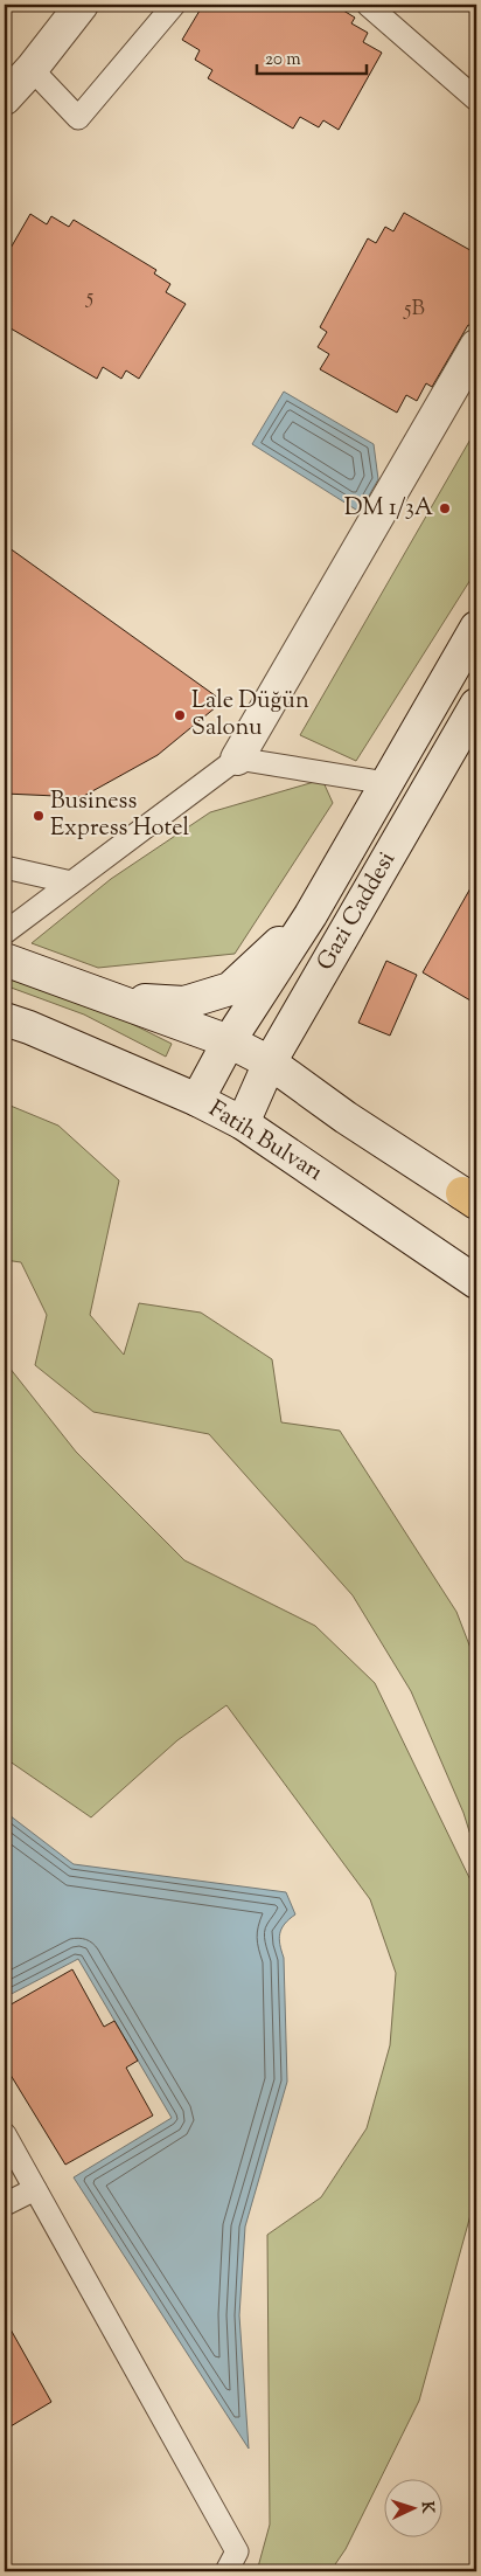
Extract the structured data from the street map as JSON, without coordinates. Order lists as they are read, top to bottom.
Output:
{
  "streets": {
    "street": ["Gazi Caddesi", "Fatih Bulvarı"]
  },
  "crossings": [
    ["Gazi Caddesi", "Fatih Bulvarı"]
  ],
  "places": ["DM 1/3A", "Lale Düğün Salonu", "Business Express Hotel"],
  "house_numbers": ["5", "5B"],
  "scale_bar": "20 m",
  "north": "right"
}
